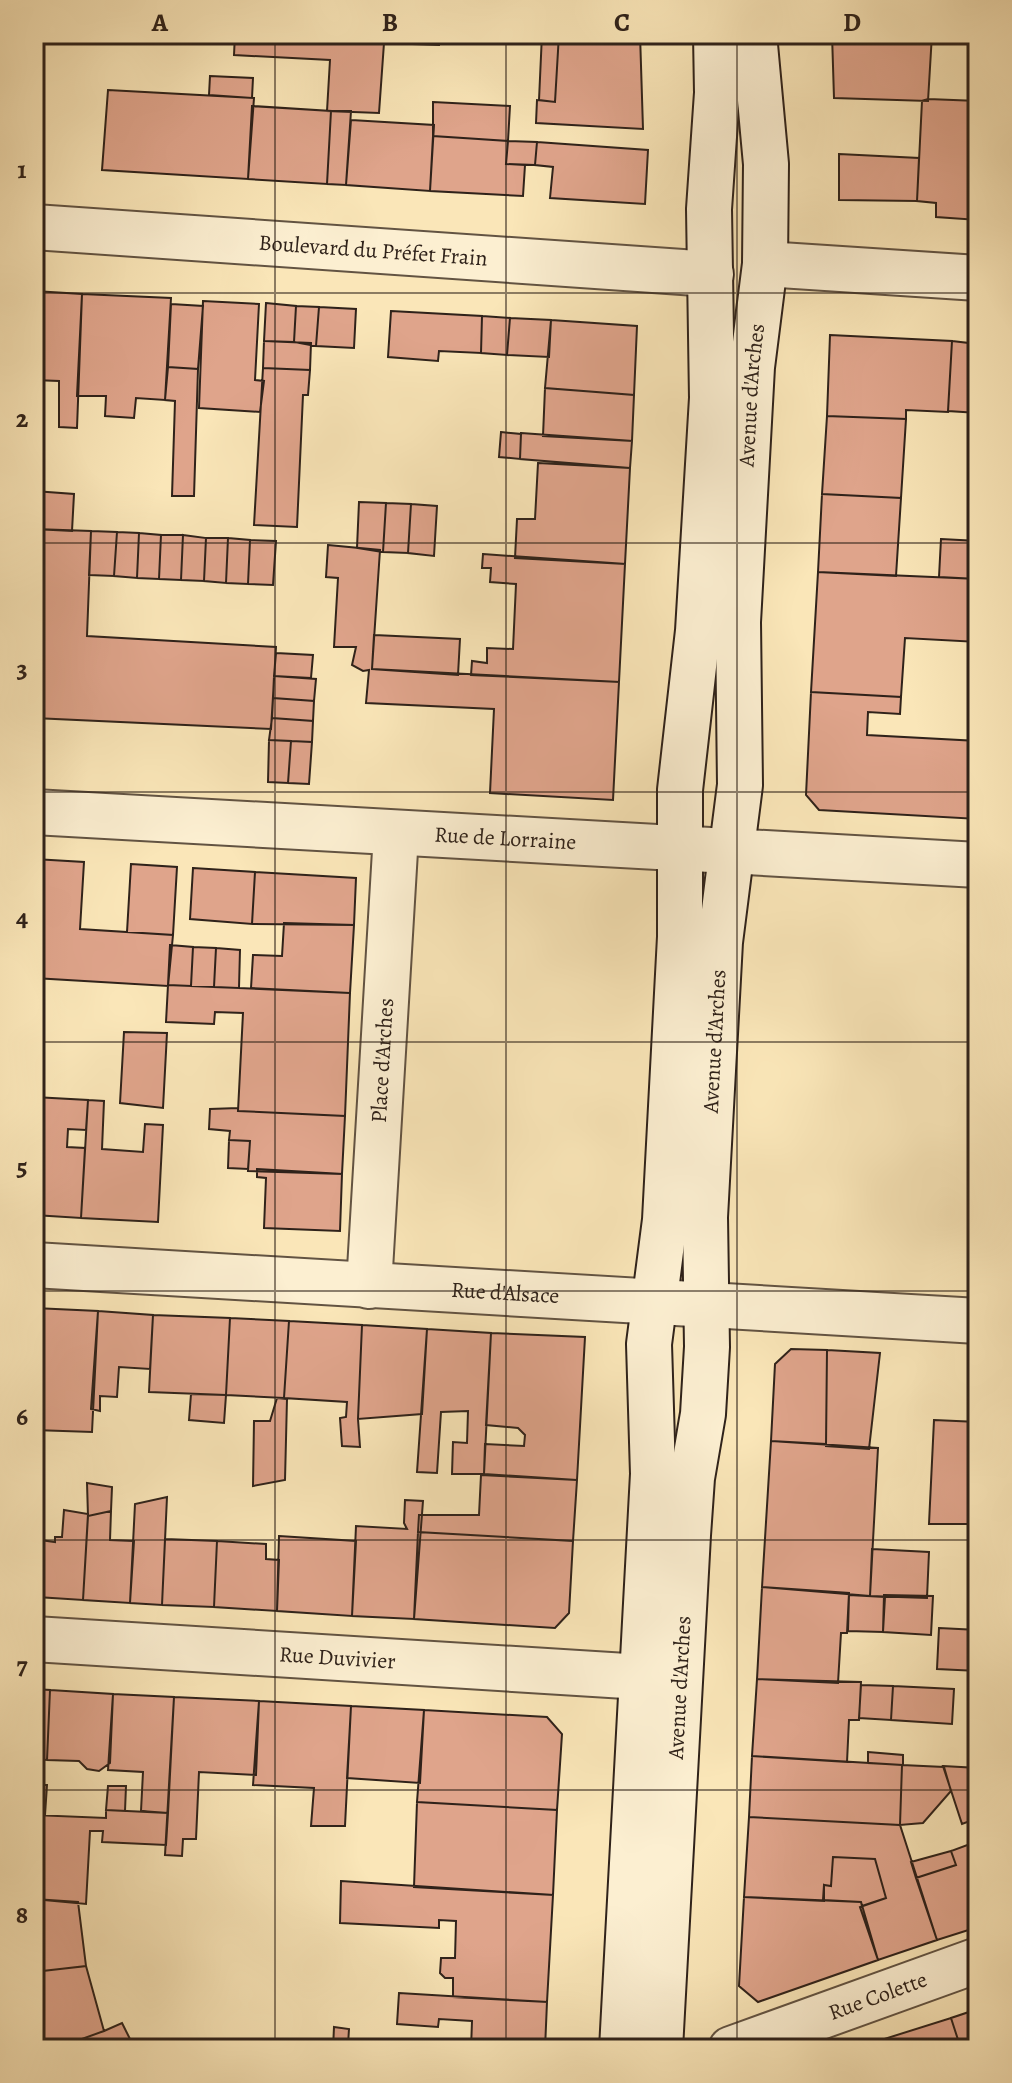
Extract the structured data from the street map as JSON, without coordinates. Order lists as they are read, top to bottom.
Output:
{
  "streets": {
    "street": [
      "Boulevard du Préfet Frain",
      "Avenue d'Arches",
      "Rue de Lorraine",
      "Place d'Arches",
      "Rue d'Alsace",
      "Rue Duvivier",
      "Rue Colette"
    ]
  },
  "crossings": [
    ["Boulevard du Préfet Frain", "Avenue d'Arches"],
    ["Avenue d'Arches", "Rue de Lorraine"],
    ["Avenue d'Arches", "Rue d'Alsace"],
    ["Avenue d'Arches", "Rue Duvivier"],
    ["Rue de Lorraine", "Place d'Arches"],
    ["Place d'Arches", "Rue d'Alsace"]
  ],
  "grid": {
    "columns": [
      "A",
      "B",
      "C",
      "D"
    ],
    "rows": [
      "1",
      "2",
      "3",
      "4",
      "5",
      "6",
      "7",
      "8"
    ]
  }
}
